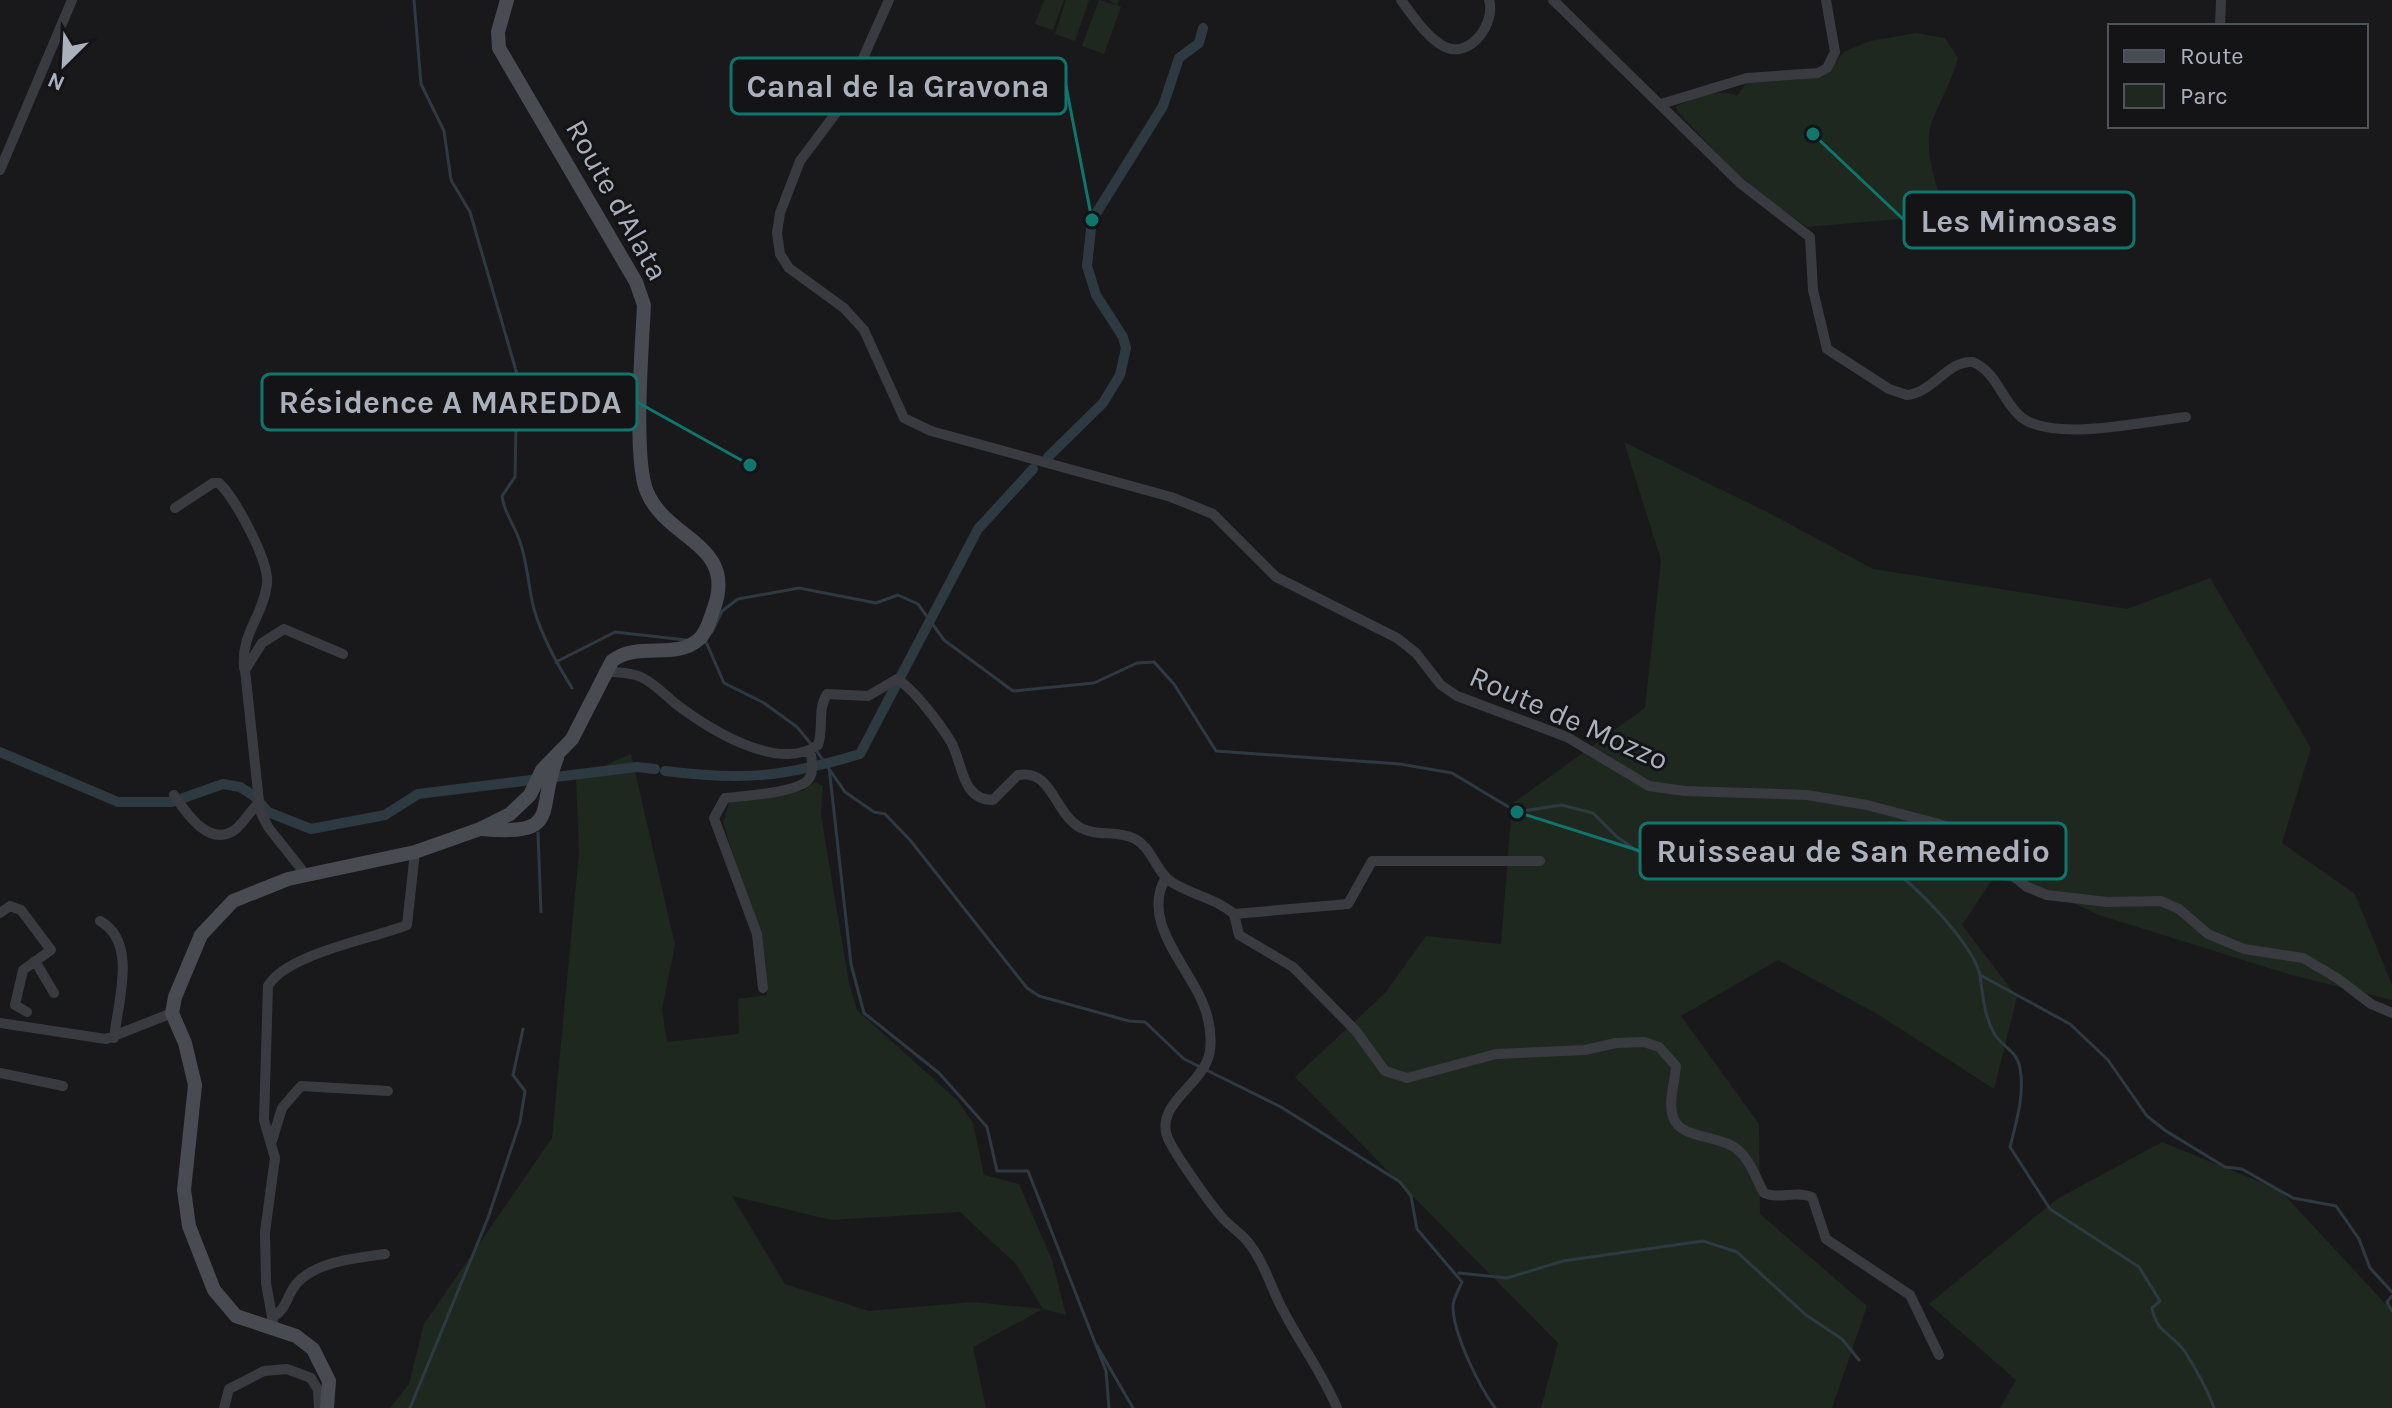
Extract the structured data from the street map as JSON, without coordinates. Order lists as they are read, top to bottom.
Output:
{
  "streets": {
    "street": ["Route d'Alata", "Route de Mozzo"]
  },
  "places": [
    "Les Mimosas",
    "Canal de la Gravona",
    "Résidence A MAREDDA",
    "Ruisseau de San Remedio"
  ],
  "legend": ["Route", "Parc"],
  "north": "bottom left"
}
